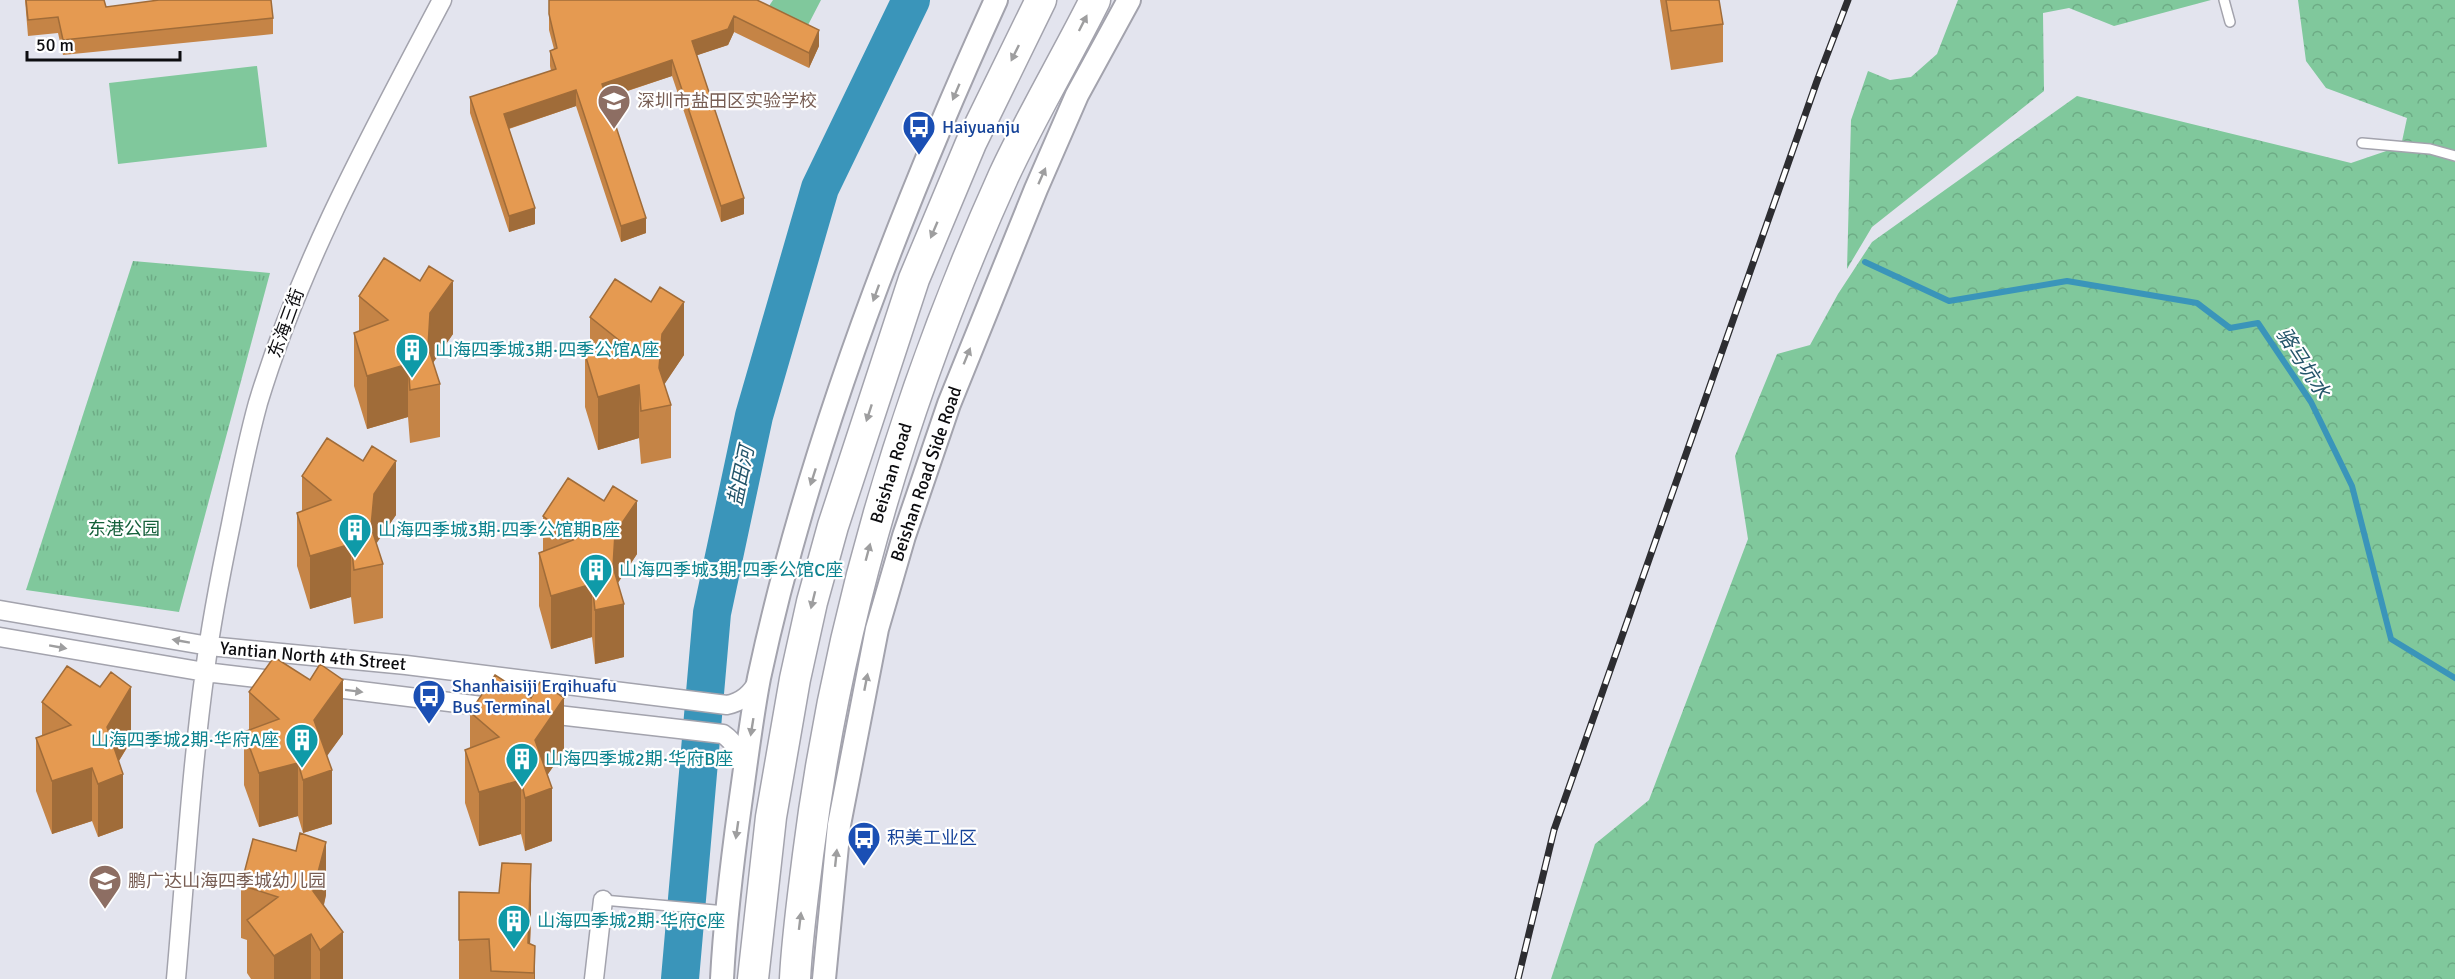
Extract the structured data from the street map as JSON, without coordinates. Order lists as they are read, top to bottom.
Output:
{
  "streets": {
    "main road": ["Beishan Road"],
    "street": ["东海三街", "Beishan Road Side Road", "Yantian North 4th Street"]
  },
  "crossings": [
    ["东海三街", "Yantian North 4th Street"],
    ["Beishan Road", "Beishan Road Side Road"]
  ],
  "water": ["骆马坑水", "盐田河"],
  "parks": ["东港公园"],
  "places": {
    "school or university": ["深圳市盐田区实验学校", "鹏广达山海四季城幼儿园"],
    "bus stop": ["Haiyuanju", "Shanhaisiji Erqihuafu Bus Terminal", "积美工业区"],
    "building": [
      "山海四季城3期·四季公馆A座",
      "山海四季城3期·四季公馆期B座",
      "山海四季城3期·四季公馆C座",
      "山海四季城2期·华府A座",
      "山海四季城2期·华府B座",
      "山海四季城2期·华府C座"
    ]
  },
  "scale_bar": "50 m"
}
